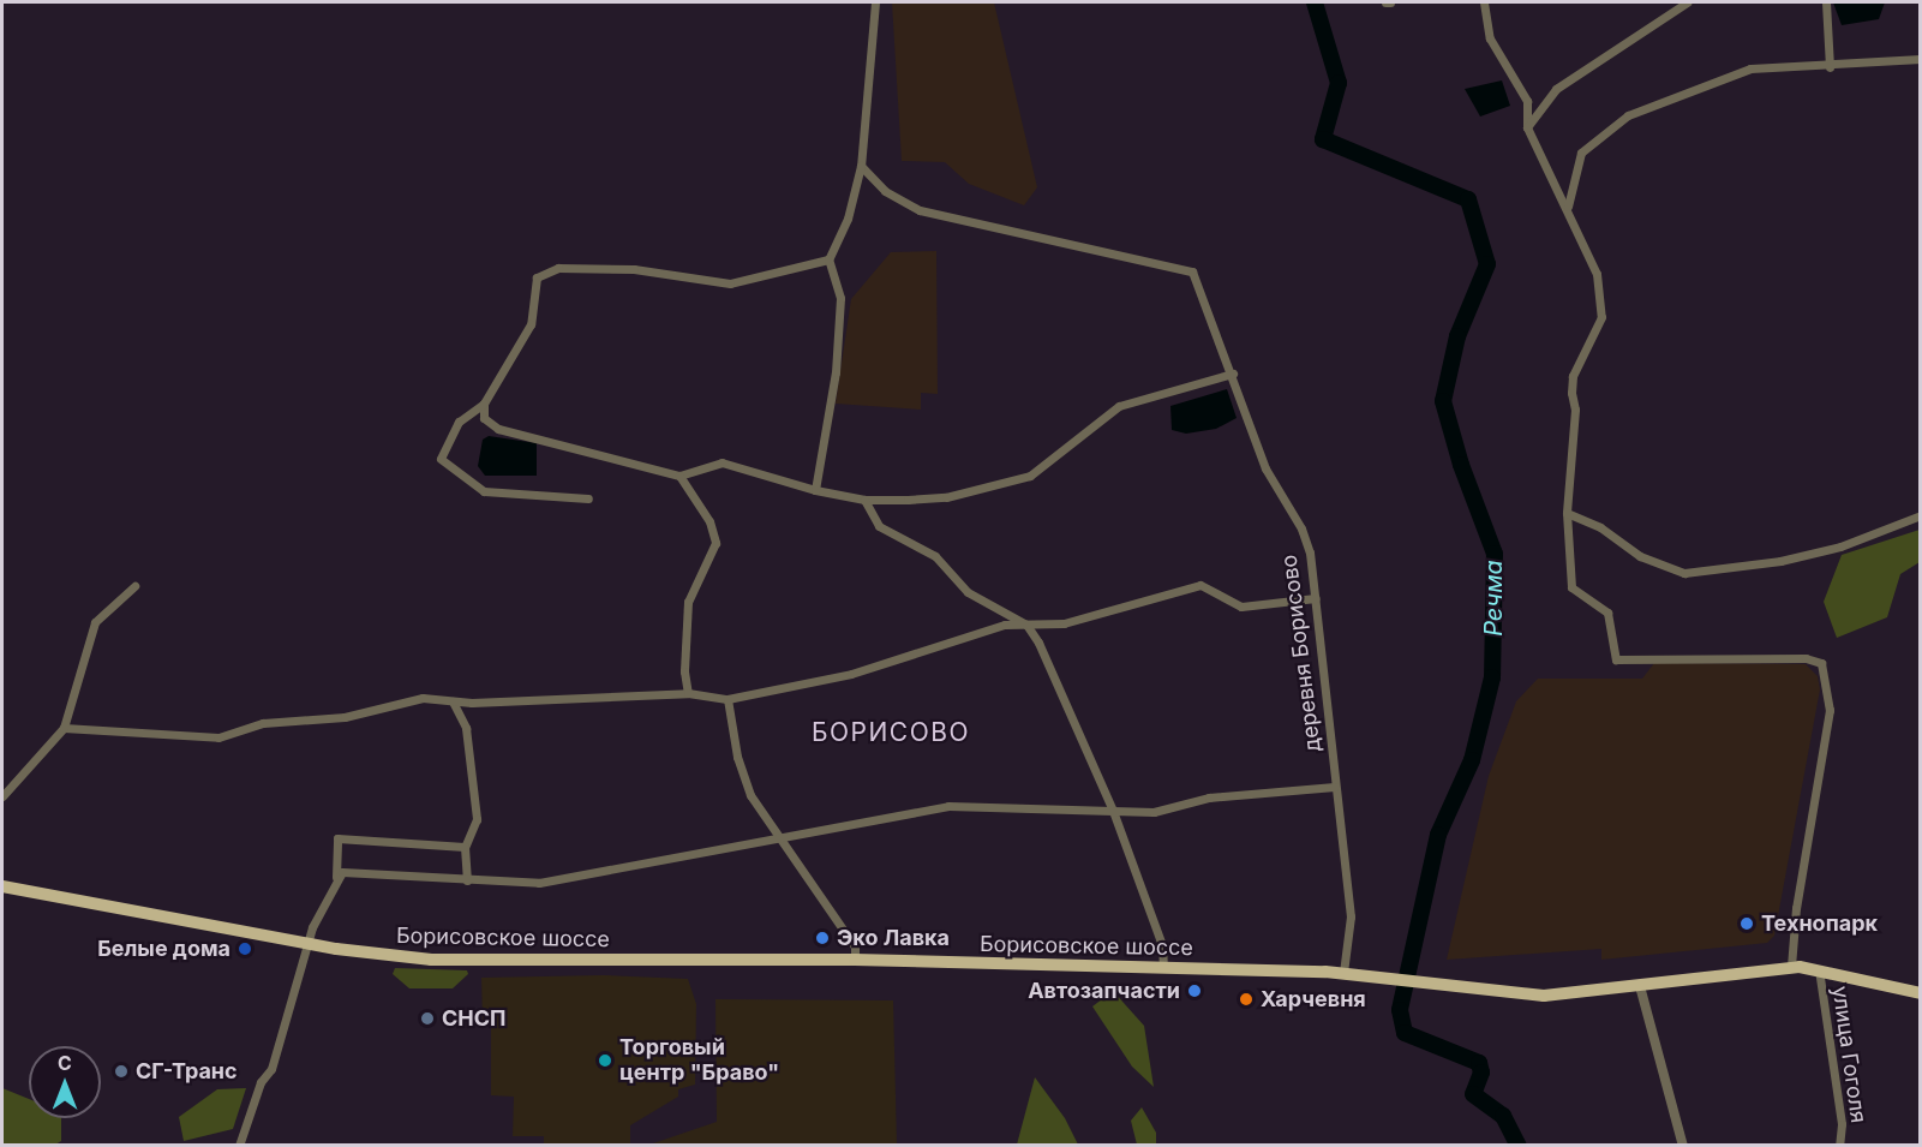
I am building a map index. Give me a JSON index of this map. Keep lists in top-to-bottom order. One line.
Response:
{"streets":{"main road":["Борисовское шоссе"],"street":["деревня Борисово","улица Гоголя"]},"crossings":[["деревня Борисово","Борисовское шоссе"],["Борисовское шоссе","улица Гоголя"]],"districts":["БОРИСОВО"],"water":["Речма"],"places":["Технопарк","Эко Лавка","Белые дома","Автозапчасти","Харчевня","СНСП","Торговый центр \"Браво\"","СГ-Транс"],"north":"top"}
